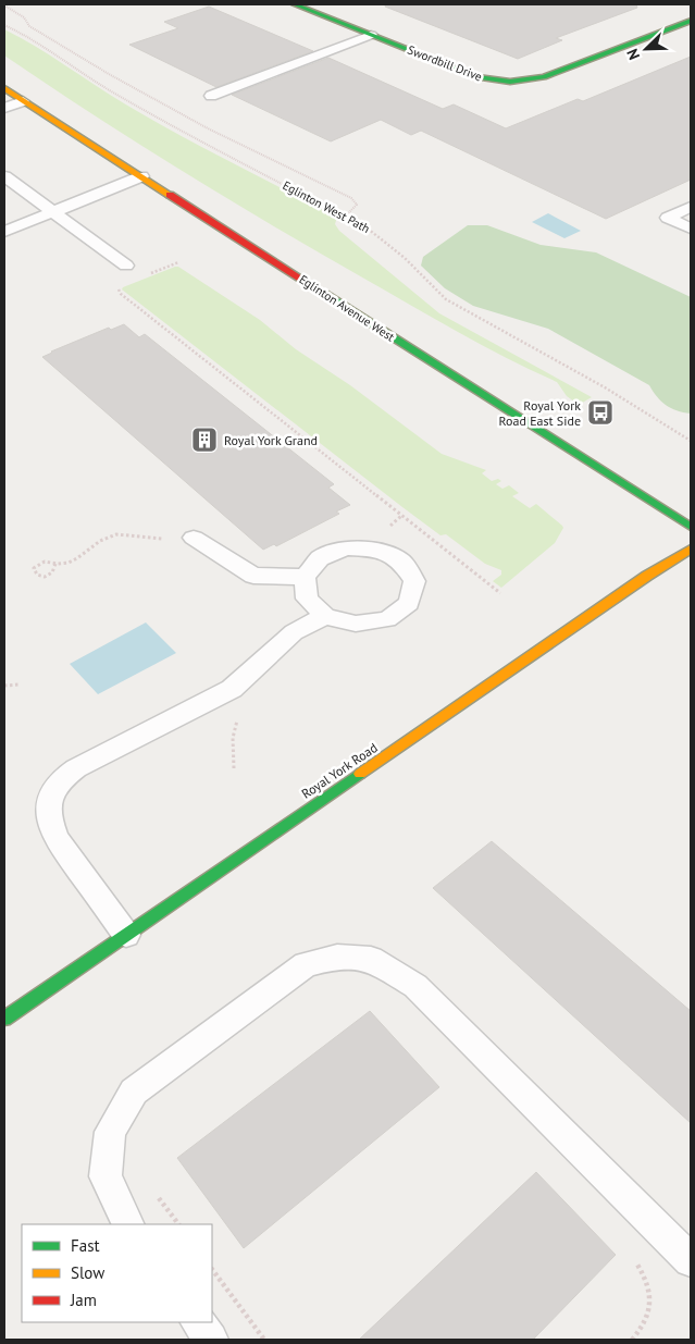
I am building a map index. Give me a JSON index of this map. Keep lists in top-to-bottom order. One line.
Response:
{"streets":{"main road":["Swordbill Drive","Eglinton Avenue West","Royal York Road"],"path":["Eglinton West Path"]},"places":{"bus stop":["Royal York Road East Side"],"building":["Royal York Grand"]},"legend":["Fast","Slow","Jam"],"north":"bottom left"}
